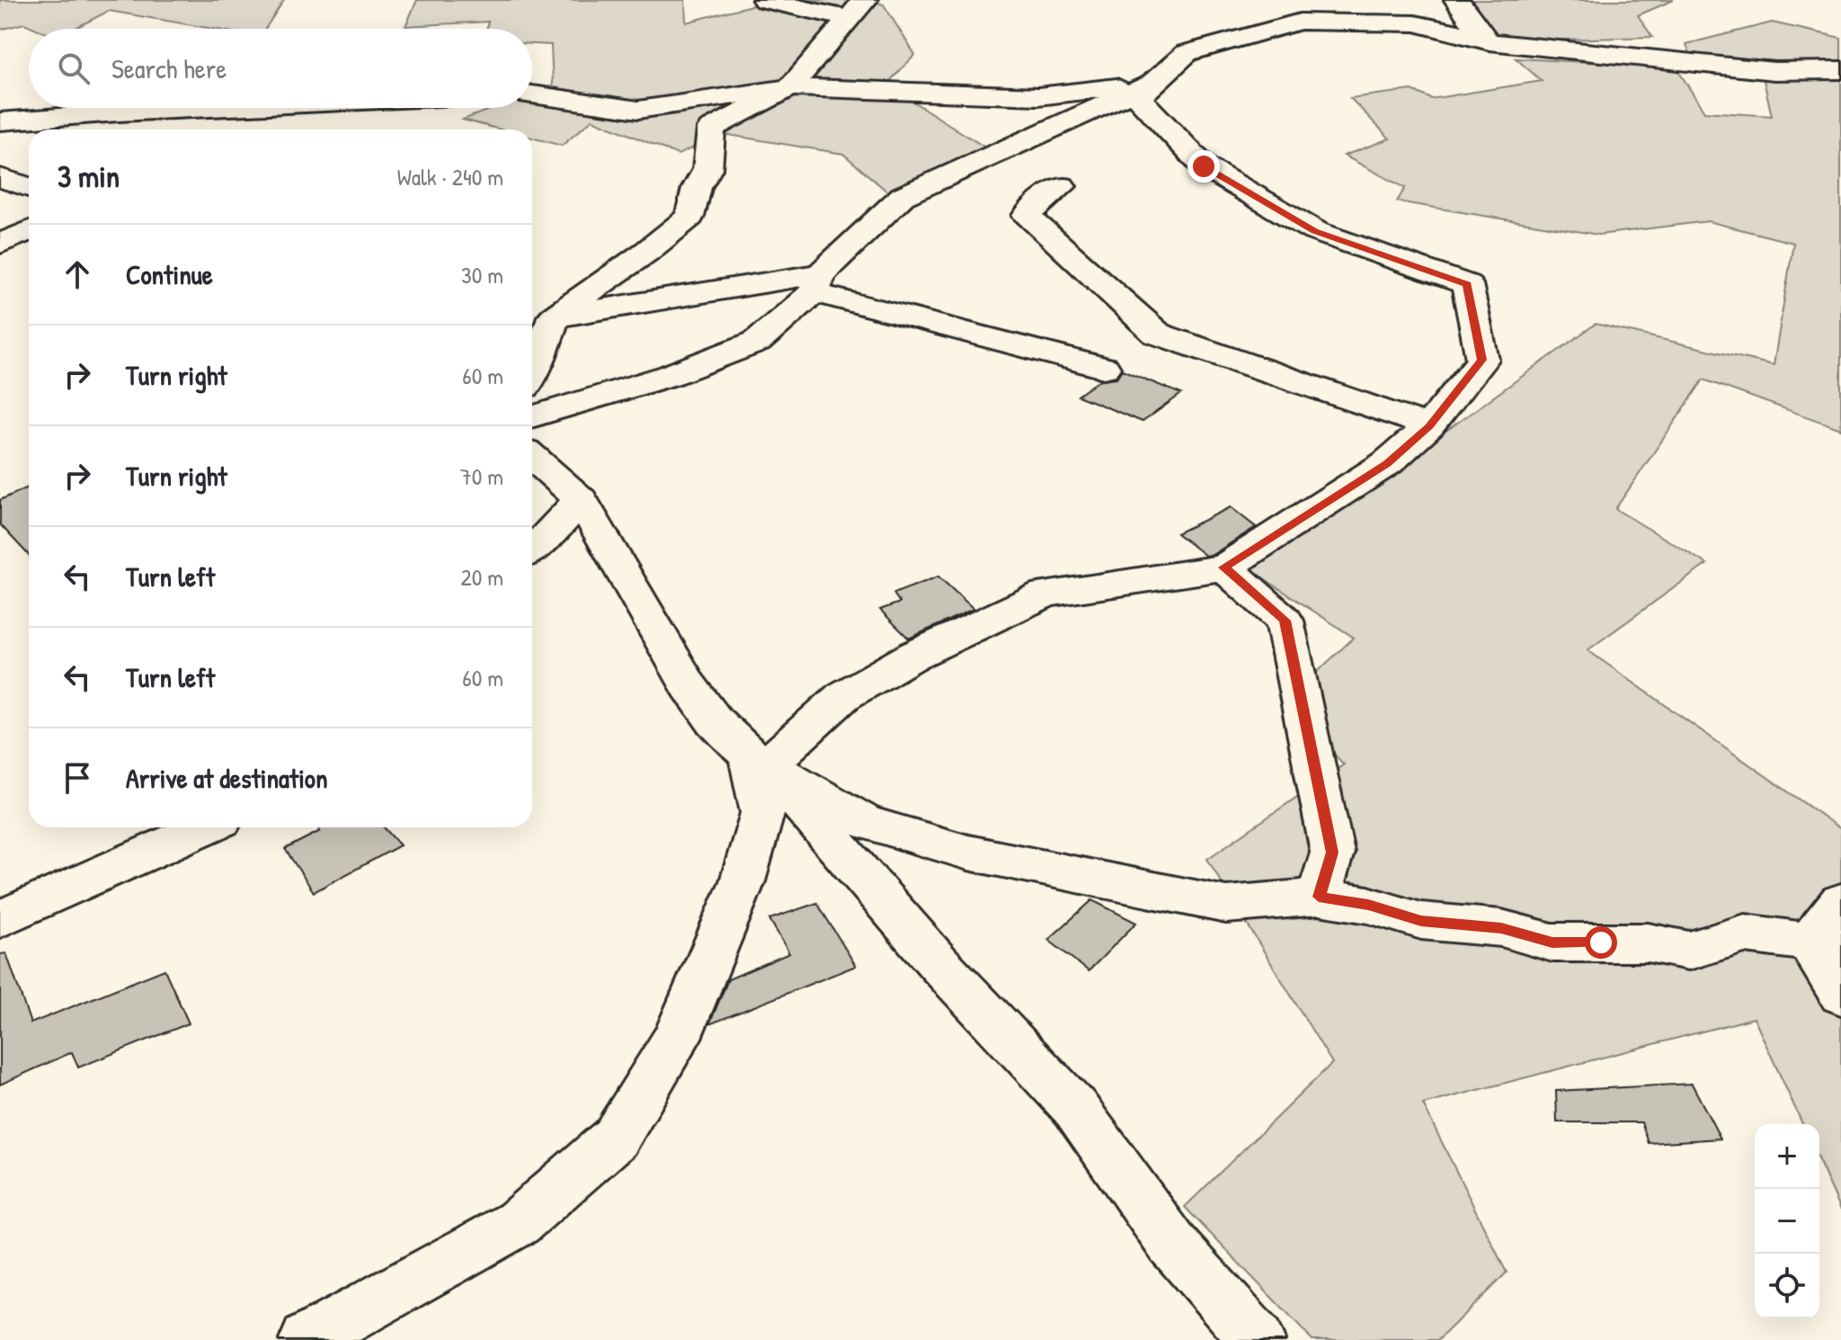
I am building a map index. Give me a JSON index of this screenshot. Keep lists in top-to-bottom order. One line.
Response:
{"page":{"search":"Search here","heading":["3 min","Walk · 240 m"],"list":[["Continue","30 m"],["Turn right","60 m"],["Turn right","70 m"],["Turn left","20 m"],["Turn left","60 m"],"Arrive at destination"],"map_buttons":["+","−"]}}
